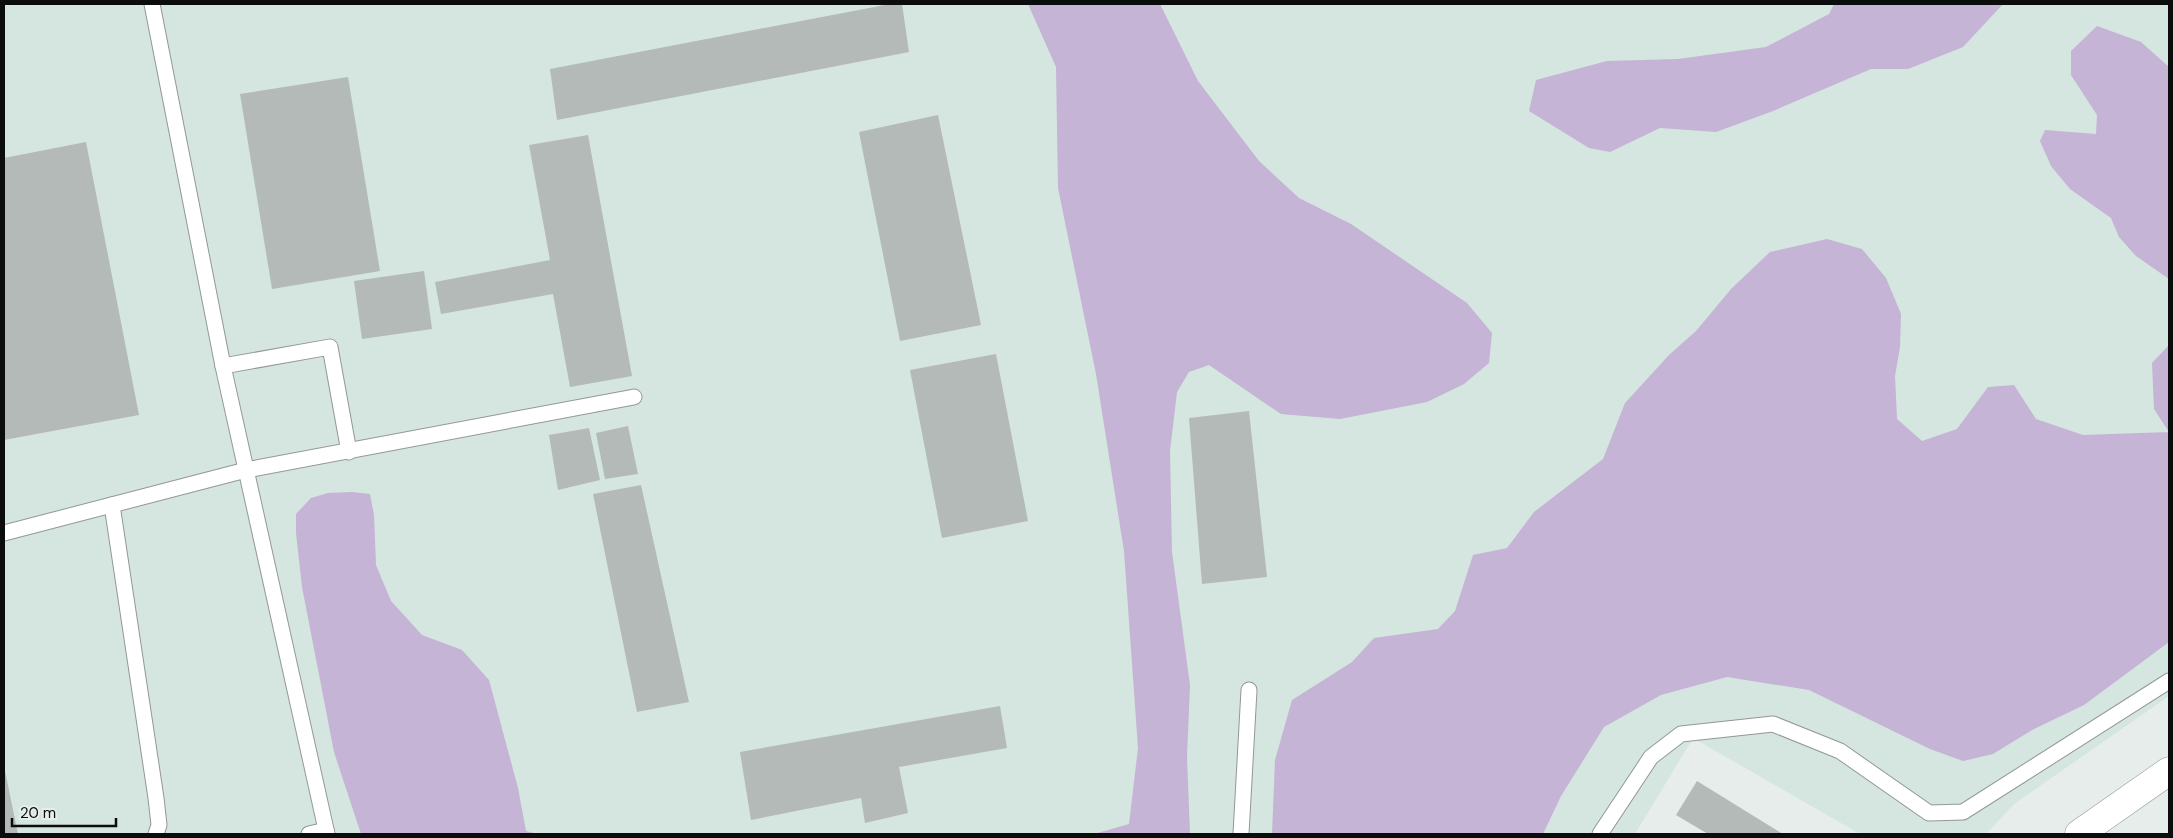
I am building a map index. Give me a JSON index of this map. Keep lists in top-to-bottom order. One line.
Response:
{"scale_bar":"20 m"}
